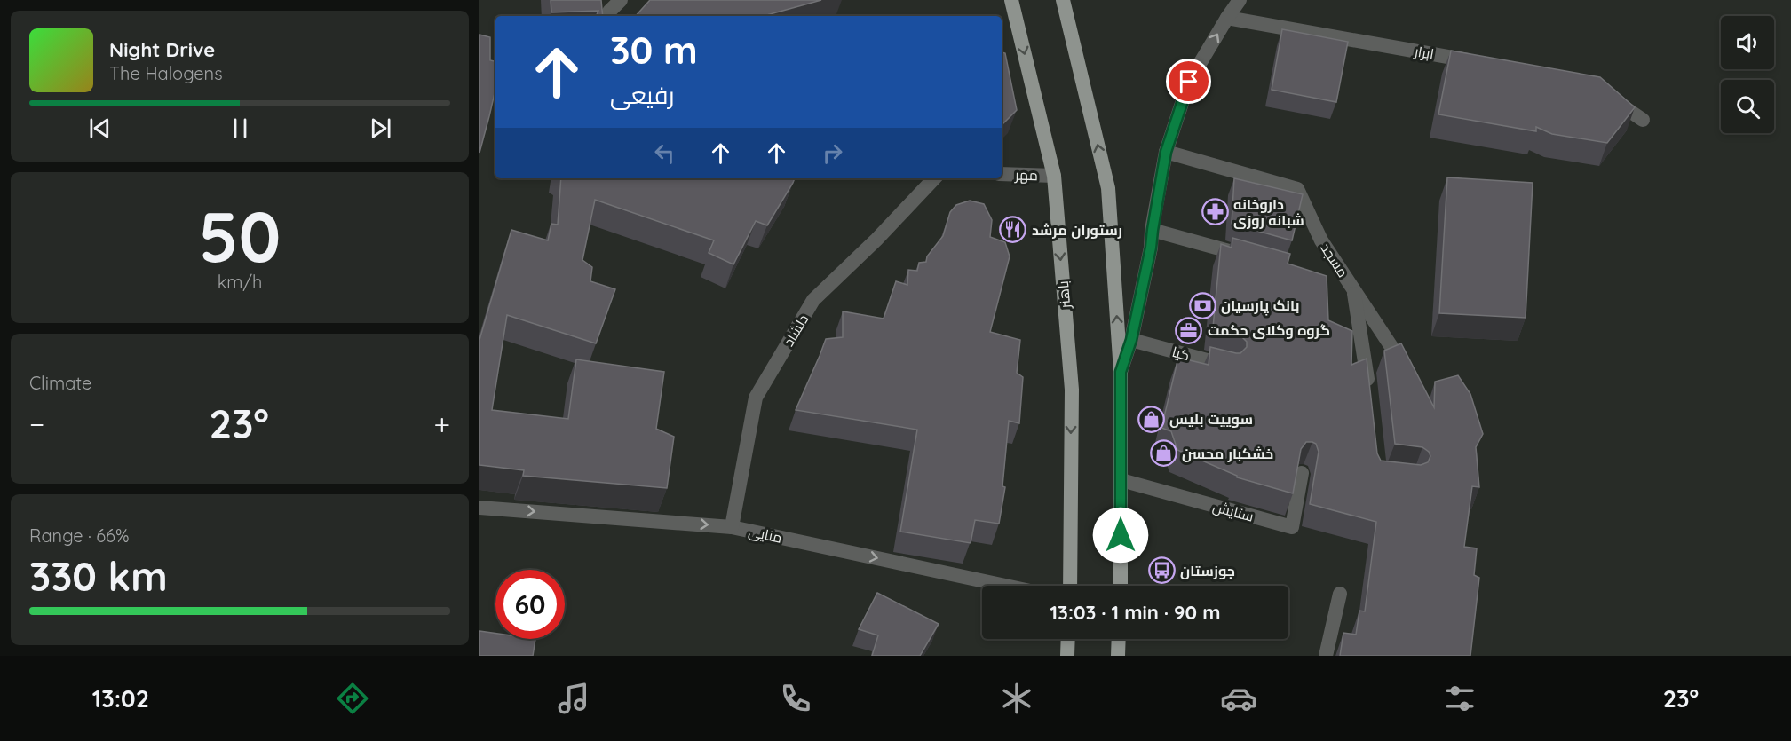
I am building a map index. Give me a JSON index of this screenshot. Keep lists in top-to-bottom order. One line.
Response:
{"streets":{"main road":["باهنر"],"street":["ابرار","مهر","مسجد","دلشاد","کیا","ستایش","منایی"]},"crossings":[["مهر","باهنر"],["دلشاد","منایی"]],"one_way":["منایی"],"places":{"pharmacy":["داروخانه شبانه روزی"],"restaurant":["رستوران مرشد"],"bank":["بانک پارسیان"],"office":["گروه وکلای حکمت"],"shop":["سوییت بلیس","خشکبار محسن"],"bus stop":["جوزستان"]},"page":{"turn":["30 m","رفیعی"],"song":["Night Drive","The Halogens"],"tile":[["50","km/h"],"Climate",["Range · 66%","330 km"]],"heat":["−","23°","+"],"limit":"60","trip":"13:03 · 1 min · 90 m","tabs":["13:02","23°"]}}
